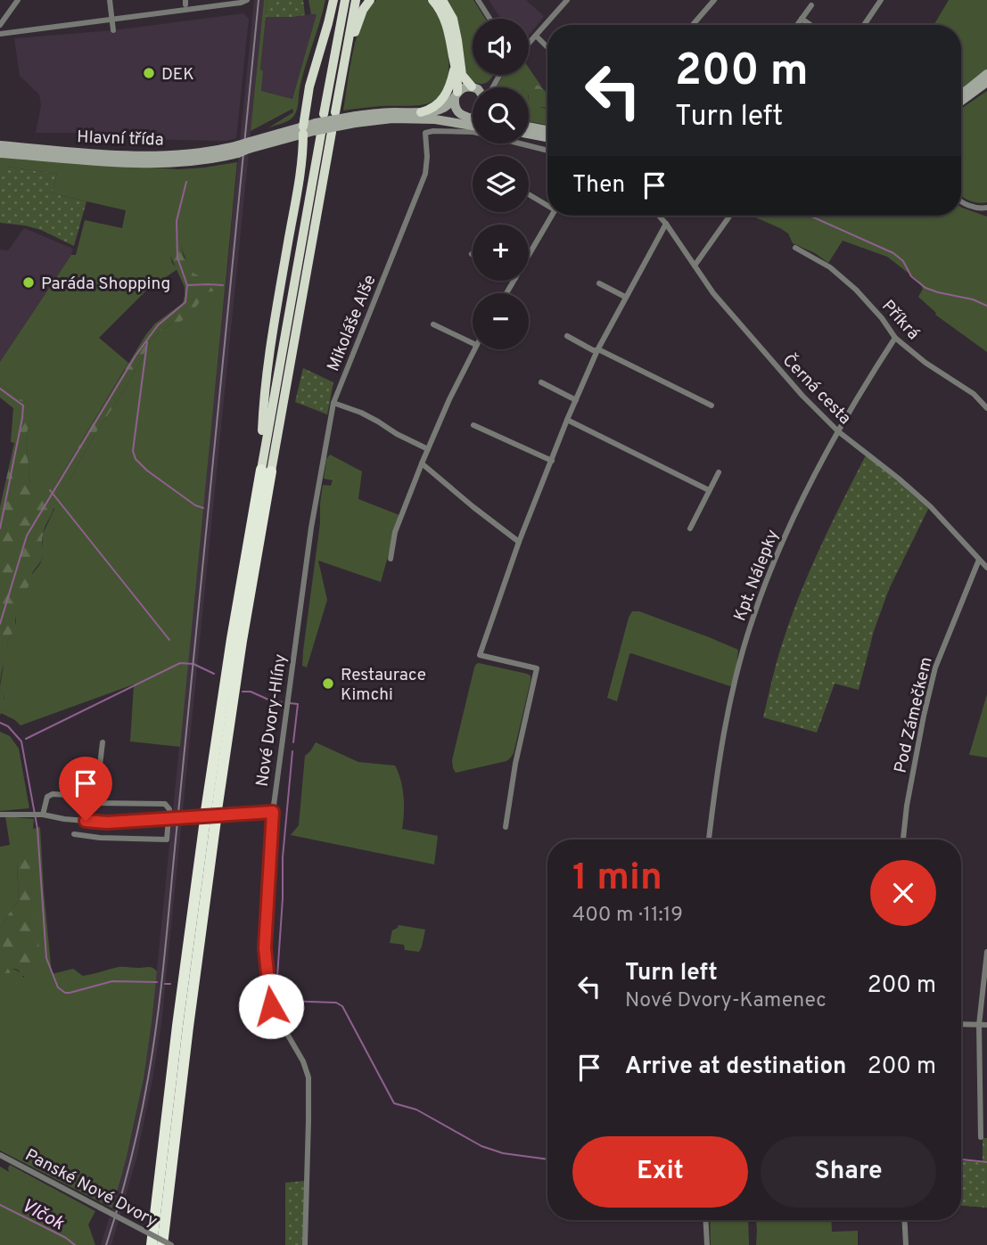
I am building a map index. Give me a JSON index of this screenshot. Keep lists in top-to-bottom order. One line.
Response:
{"streets":{"main road":["Hlavní třída"],"street":["Příkrá","Mikoláše Alše","Černá cesta","Kpt. Nálepky","Pod Zámečkem","Nové Dvory-Hlíny","Panské Nové Dvory"]},"crossings":[["Příkrá","Kpt. Nálepky"],["Mikoláše Alše","Nové Dvory-Hlíny"],["Černá cesta","Kpt. Nálepky"],["Černá cesta","Pod Zámečkem"]],"water":["Vlčok"],"places":["DEK","Paráda Shopping","Restaurace Kimchi"],"page":{"map_buttons":["+","−"],"turn":["200 m","Turn left"],"then":"Then","heading":["1 min","400 m · 11:19"],"list":[{"name":"Turn left","note":"Nové Dvory-Kamenec","value":"200 m"},{"name":"Arrive at destination","value":"200 m"}],"buttons":["Exit","Share"]}}
